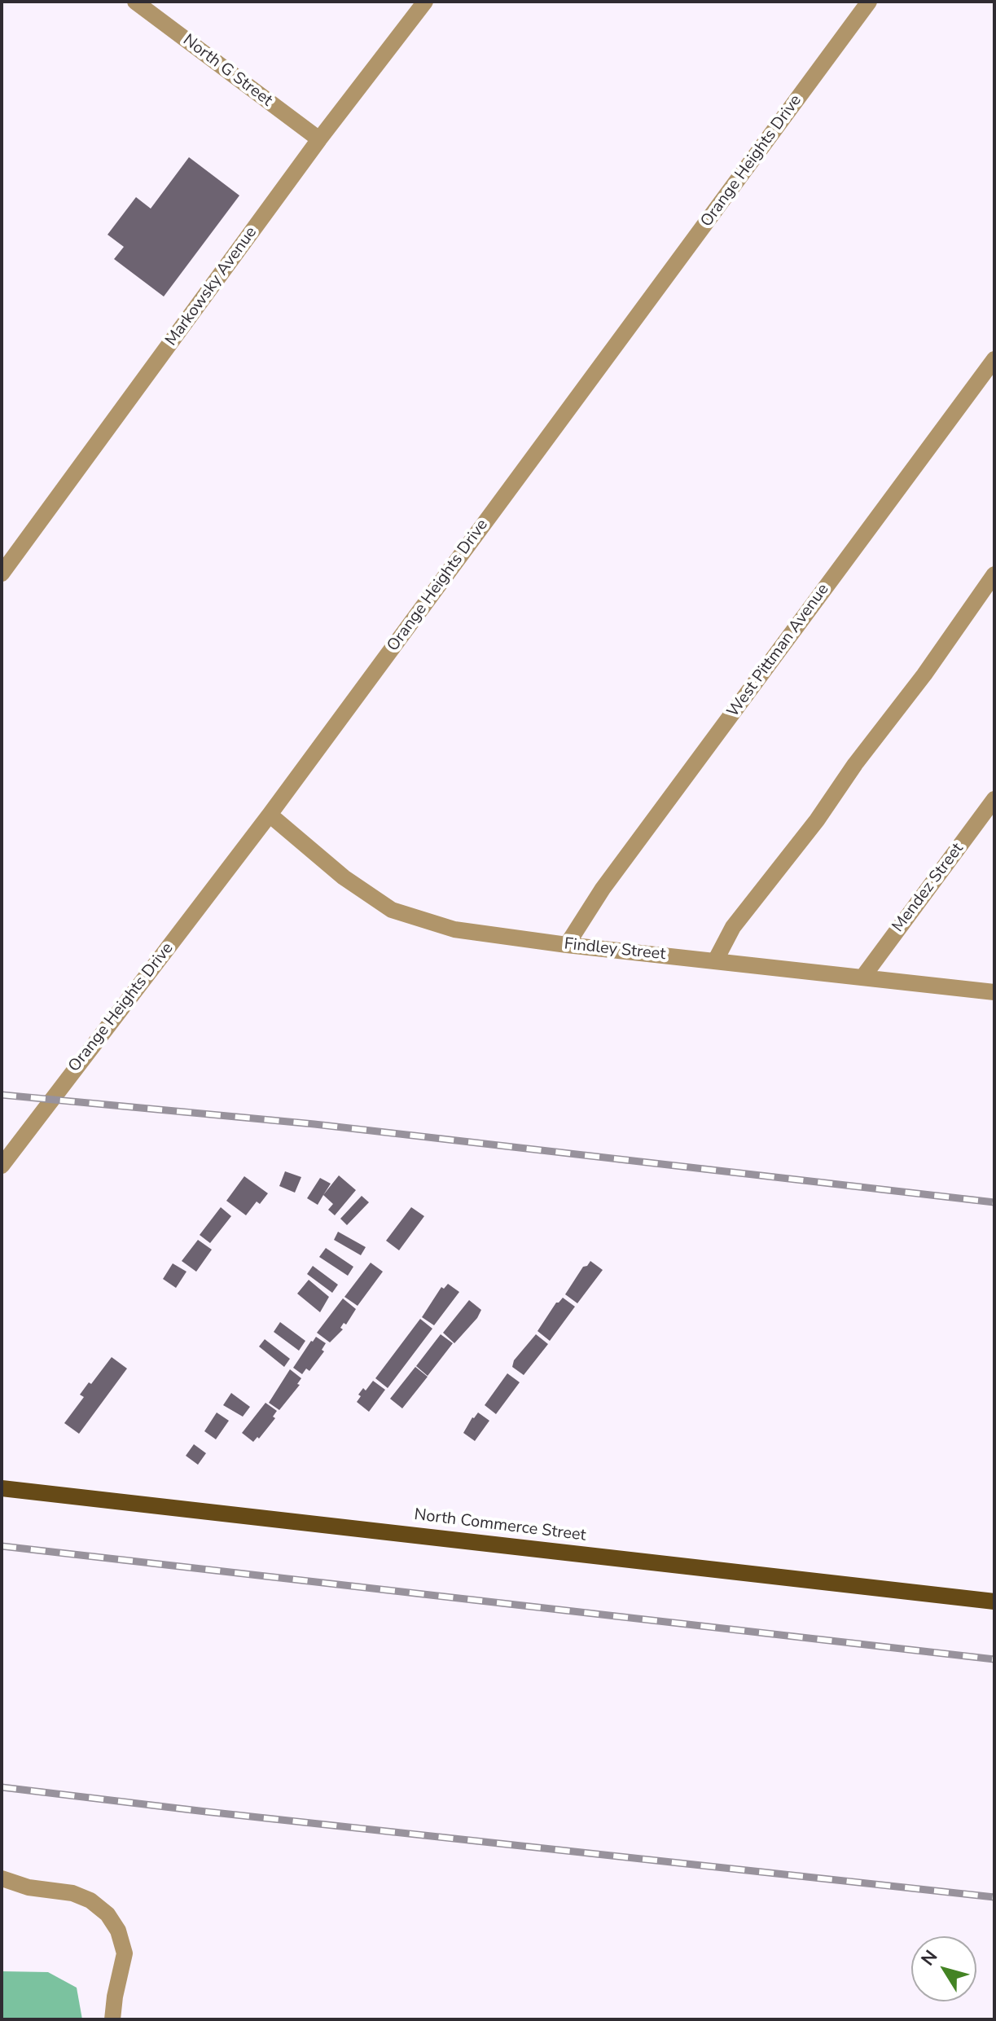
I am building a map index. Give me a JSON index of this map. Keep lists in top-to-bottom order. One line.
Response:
{"streets":{"main road":["North Commerce Street"],"street":["North G Street","Orange Heights Drive","Markowsky Avenue","West Pittman Avenue","Mendez Street","Findley Street"]},"crossings":[["North G Street","Markowsky Avenue"],["Orange Heights Drive","Findley Street"],["West Pittman Avenue","Findley Street"],["Mendez Street","Findley Street"]],"north":"top left"}
